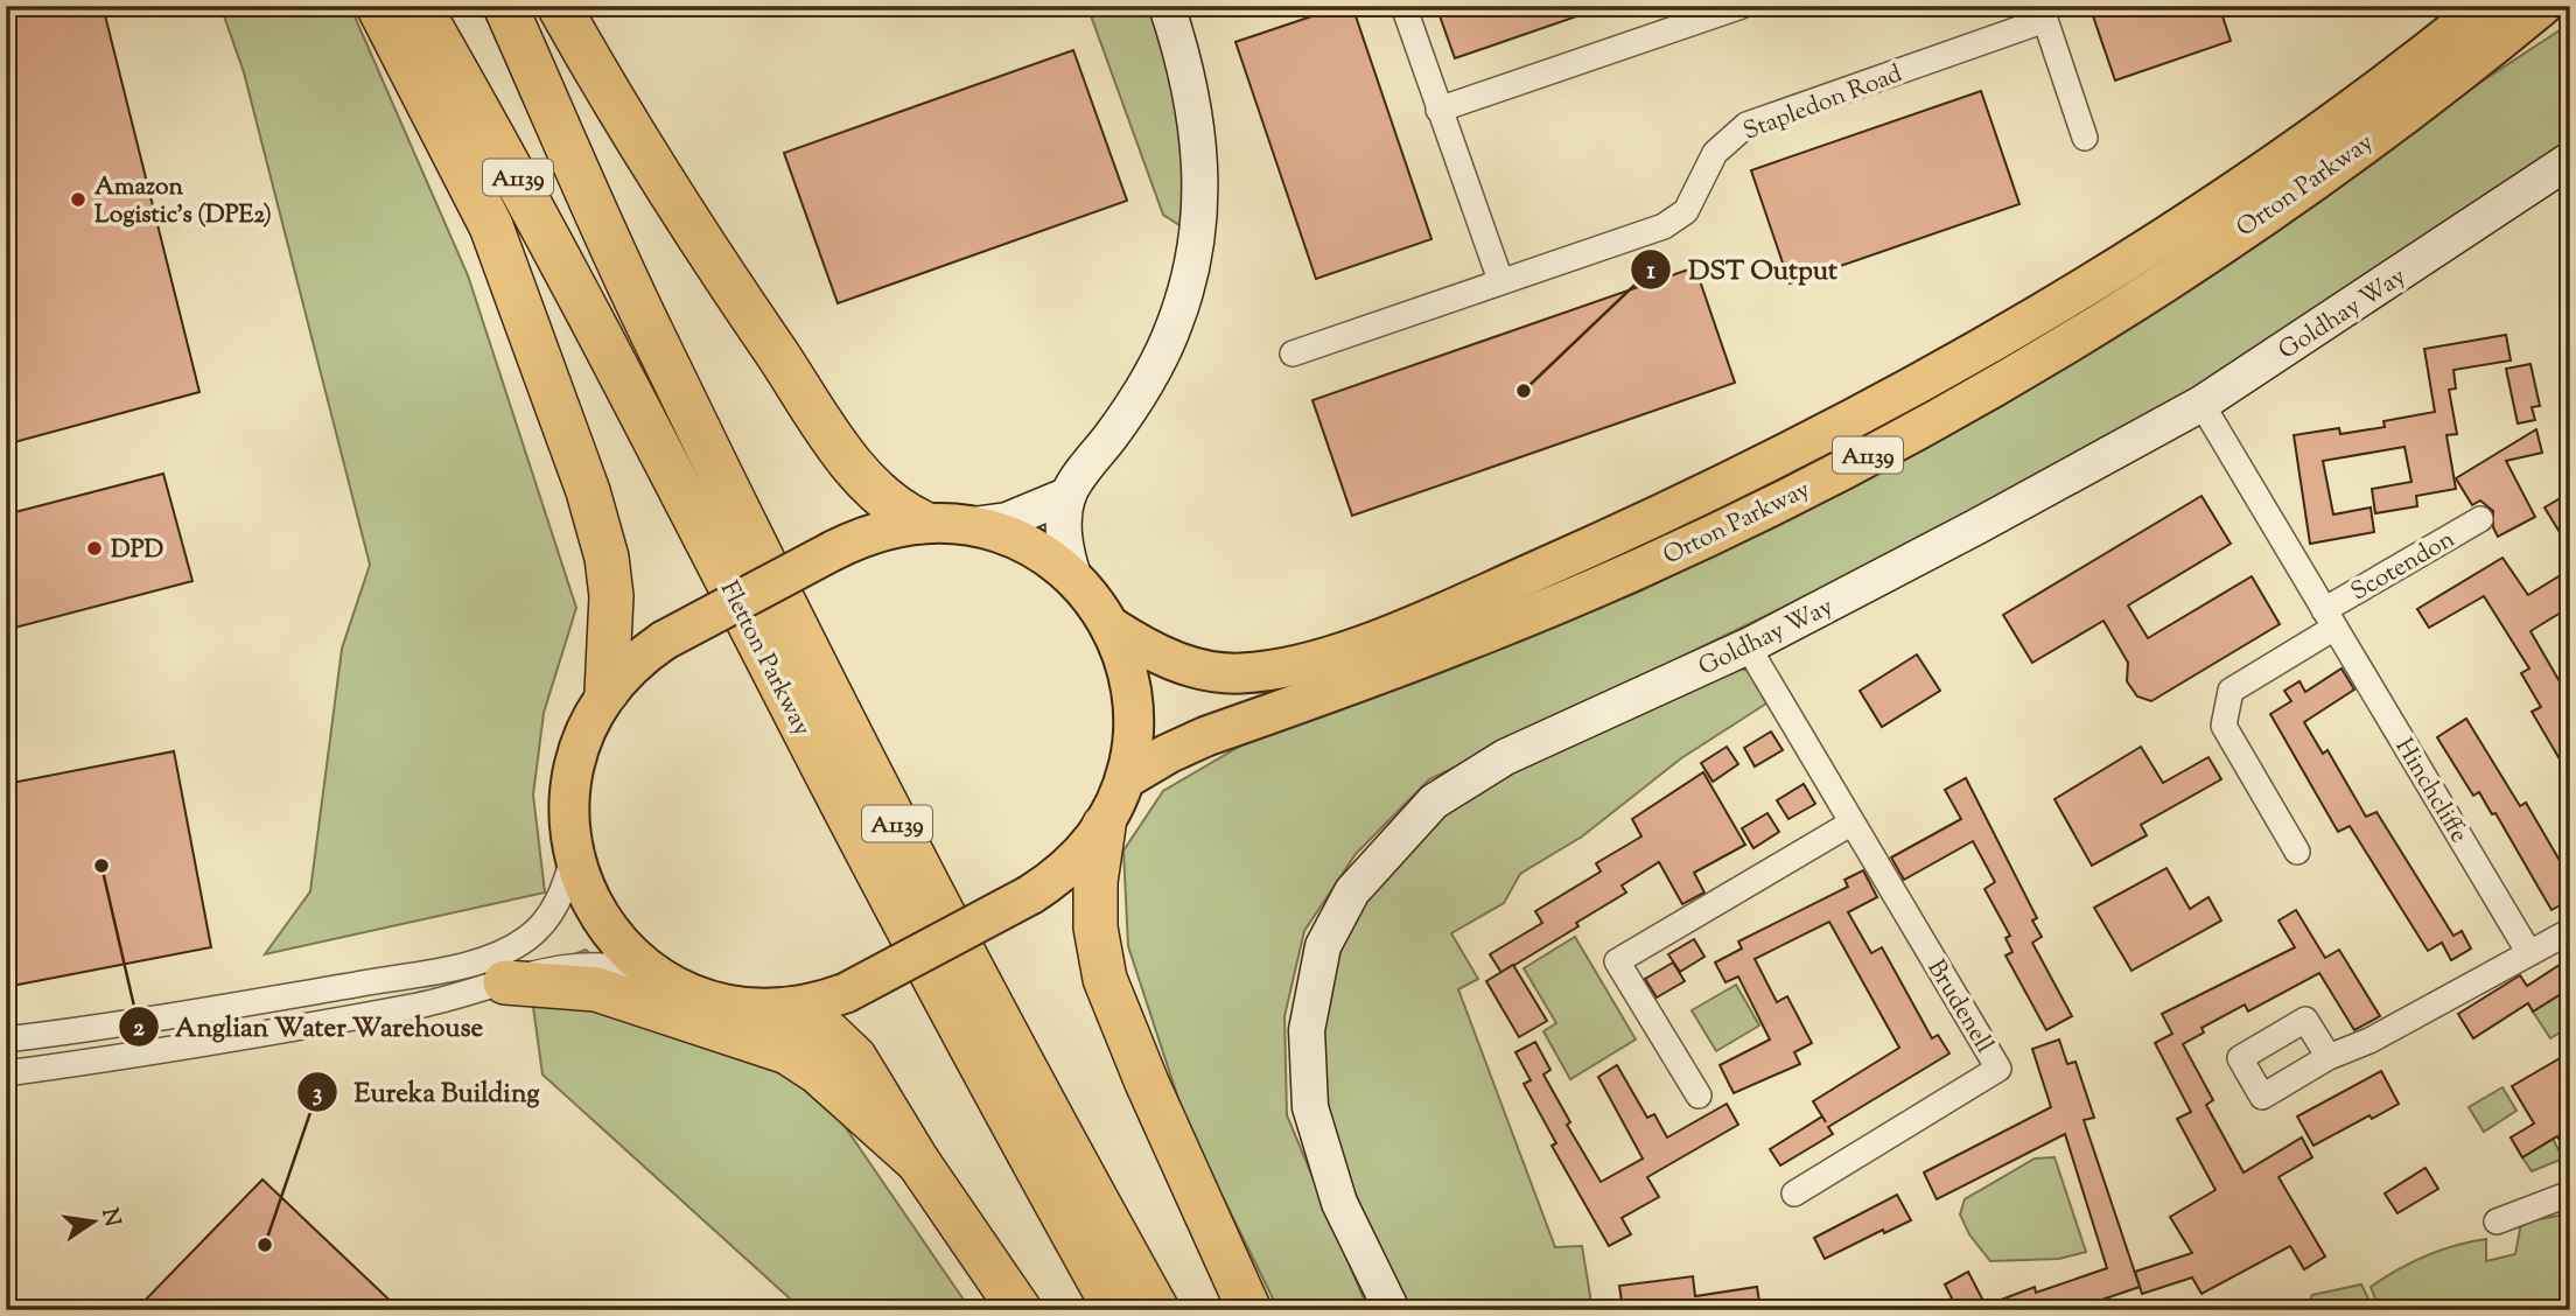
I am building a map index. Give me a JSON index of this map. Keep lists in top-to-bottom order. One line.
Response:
{"streets":{"highway":["A1139","Fletton Parkway"],"main road":["Orton Parkway"],"street":["Stapledon Road","Goldhay Way","Scotendon","Hinchcliffe","Brudenell"]},"crossings":[["Goldhay Way","Hinchcliffe"],["Goldhay Way","Brudenell"],["Scotendon","Hinchcliffe"]],"places":["Amazon Logistic's (DPE2)","DST Output","DPD","Anglian Water Warehouse","Eureka Building"],"north":"right"}
